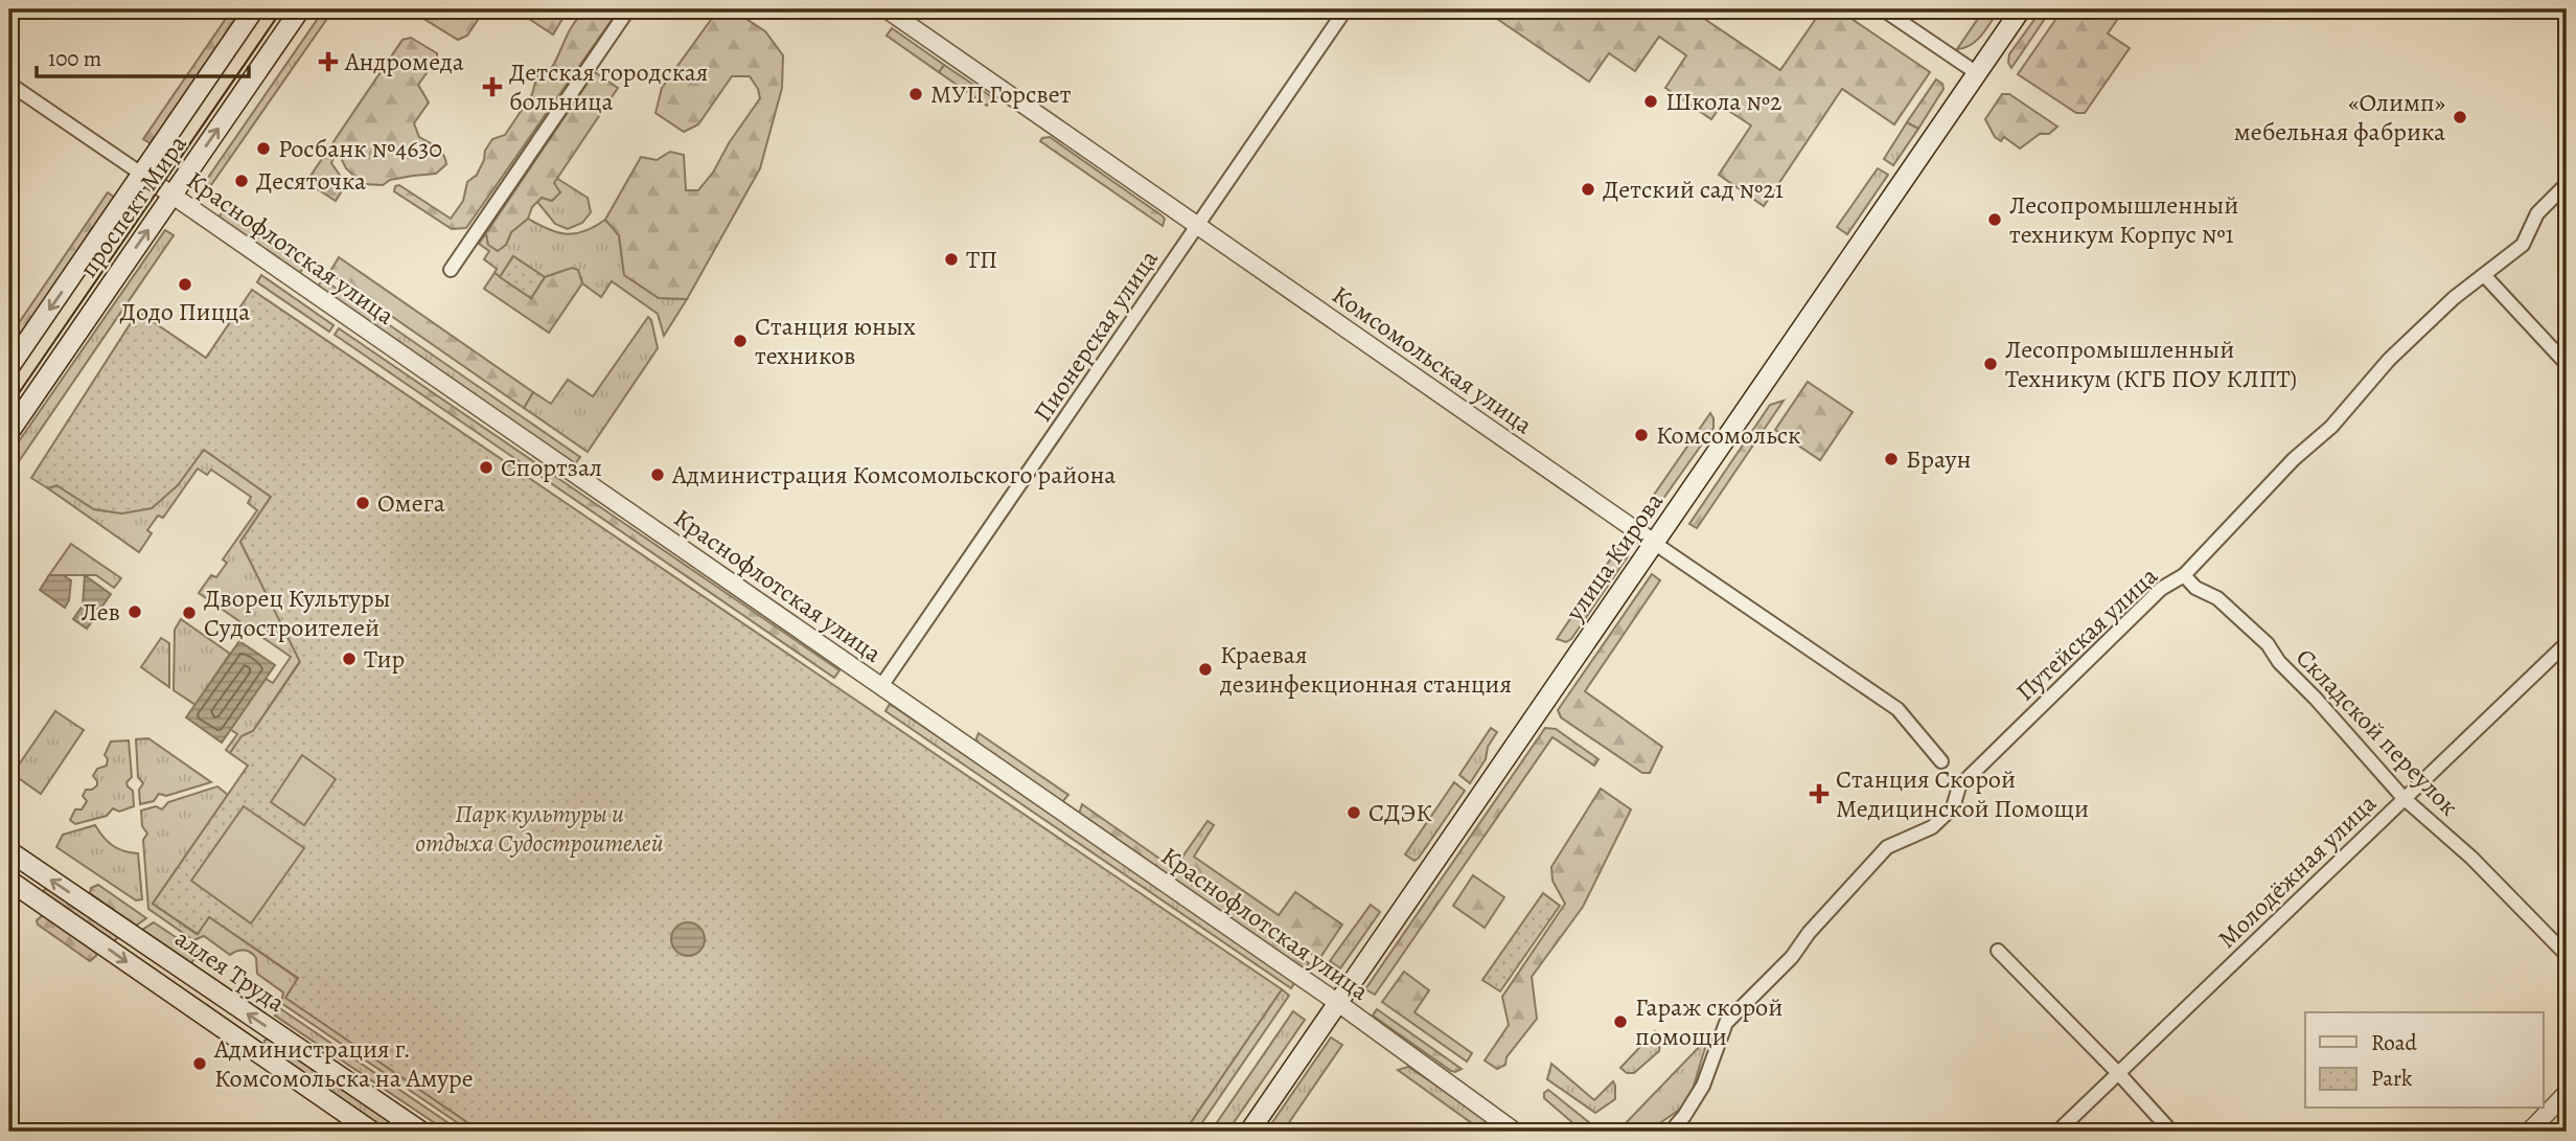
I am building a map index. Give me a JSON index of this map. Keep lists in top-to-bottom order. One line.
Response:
{"streets":{"main road":["проспект Мира","улица Кирова","аллея Труда"],"street":["Краснофлотская улица","Пионерская улица","Комсомольская улица","Путейская улица","Складской переулок","Молодёжная улица"]},"crossings":[["проспект Мира","Краснофлотская улица"],["Краснофлотская улица","Пионерская улица"],["Краснофлотская улица","улица Кирова"],["Пионерская улица","Комсомольская улица"],["Комсомольская улица","улица Кирова"],["Путейская улица","Складской переулок"],["Складской переулок","Молодёжная улица"]],"parks":["Парк культуры и отдыха Судостроителей"],"places":{"health":["Андромеда","Детская городская больница","Станция Скорой Медицинской Помощи"],"other":["МУП Горсвет","Школа №2","«Олимп» мебельная фабрика","Росбанк №4630","Десяточка","Детский сад №21","Лесопромышленный техникум Корпус №1","ТП","Додо Пицца","Станция юных техников","Лесопромышленный Техникум (КГБ ПОУ КЛПТ)","Комсомольск","Браун","Спортзал","Администрация Комсомольского района","Омега","Лев","Дворец Культуры Судостроителей","Тир","Краевая дезинфекционная станция","СДЭК","Гараж скорой помощи","Администрация г. Комсомольска на Амуре"]},"legend":["Road","Park"],"scale_bar":"100 m"}
